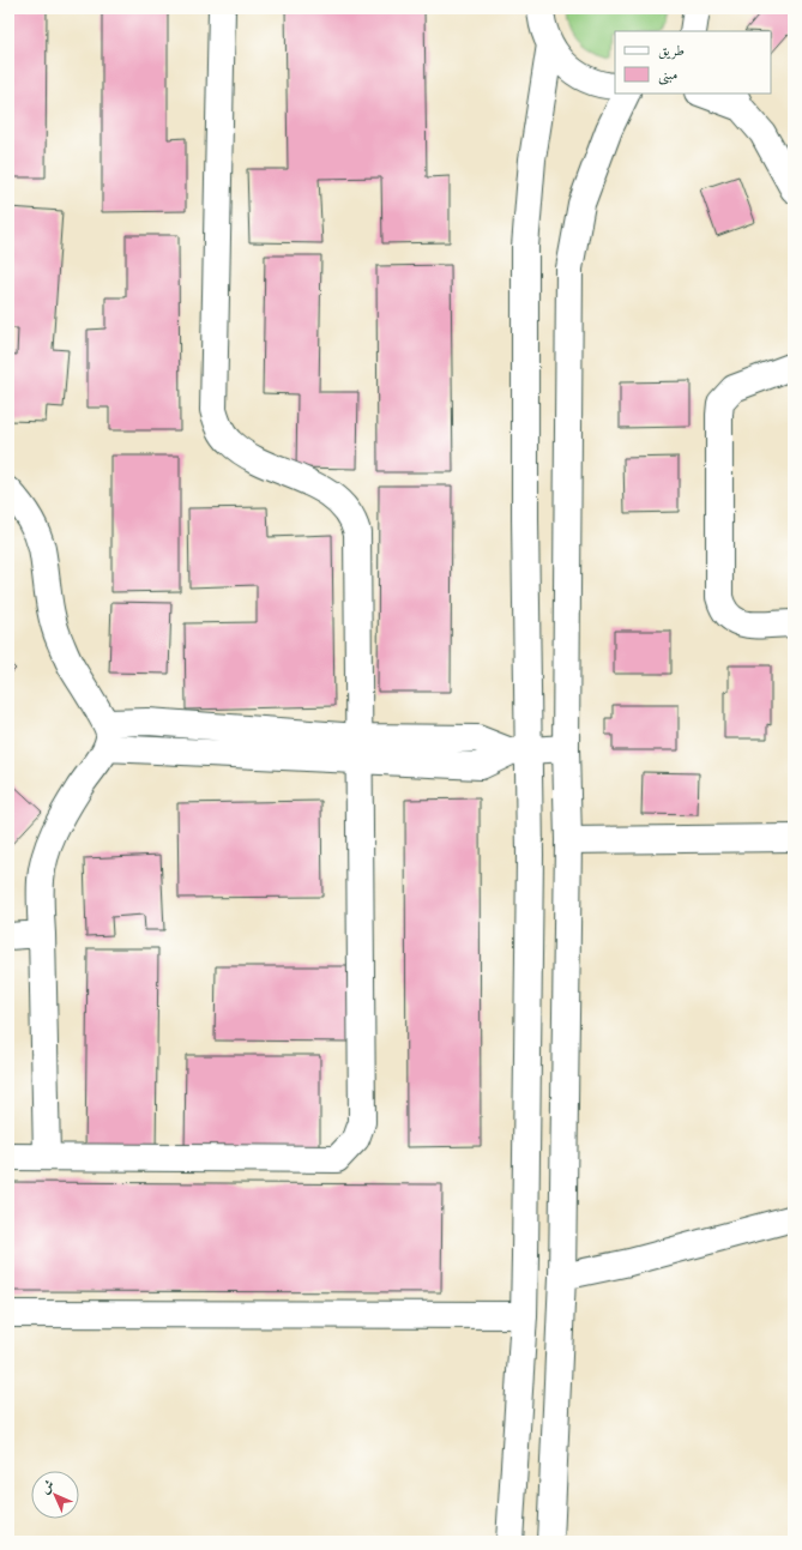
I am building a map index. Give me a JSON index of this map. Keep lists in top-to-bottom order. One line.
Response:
{"legend":["طريق","مبنى"],"north":"top left"}
